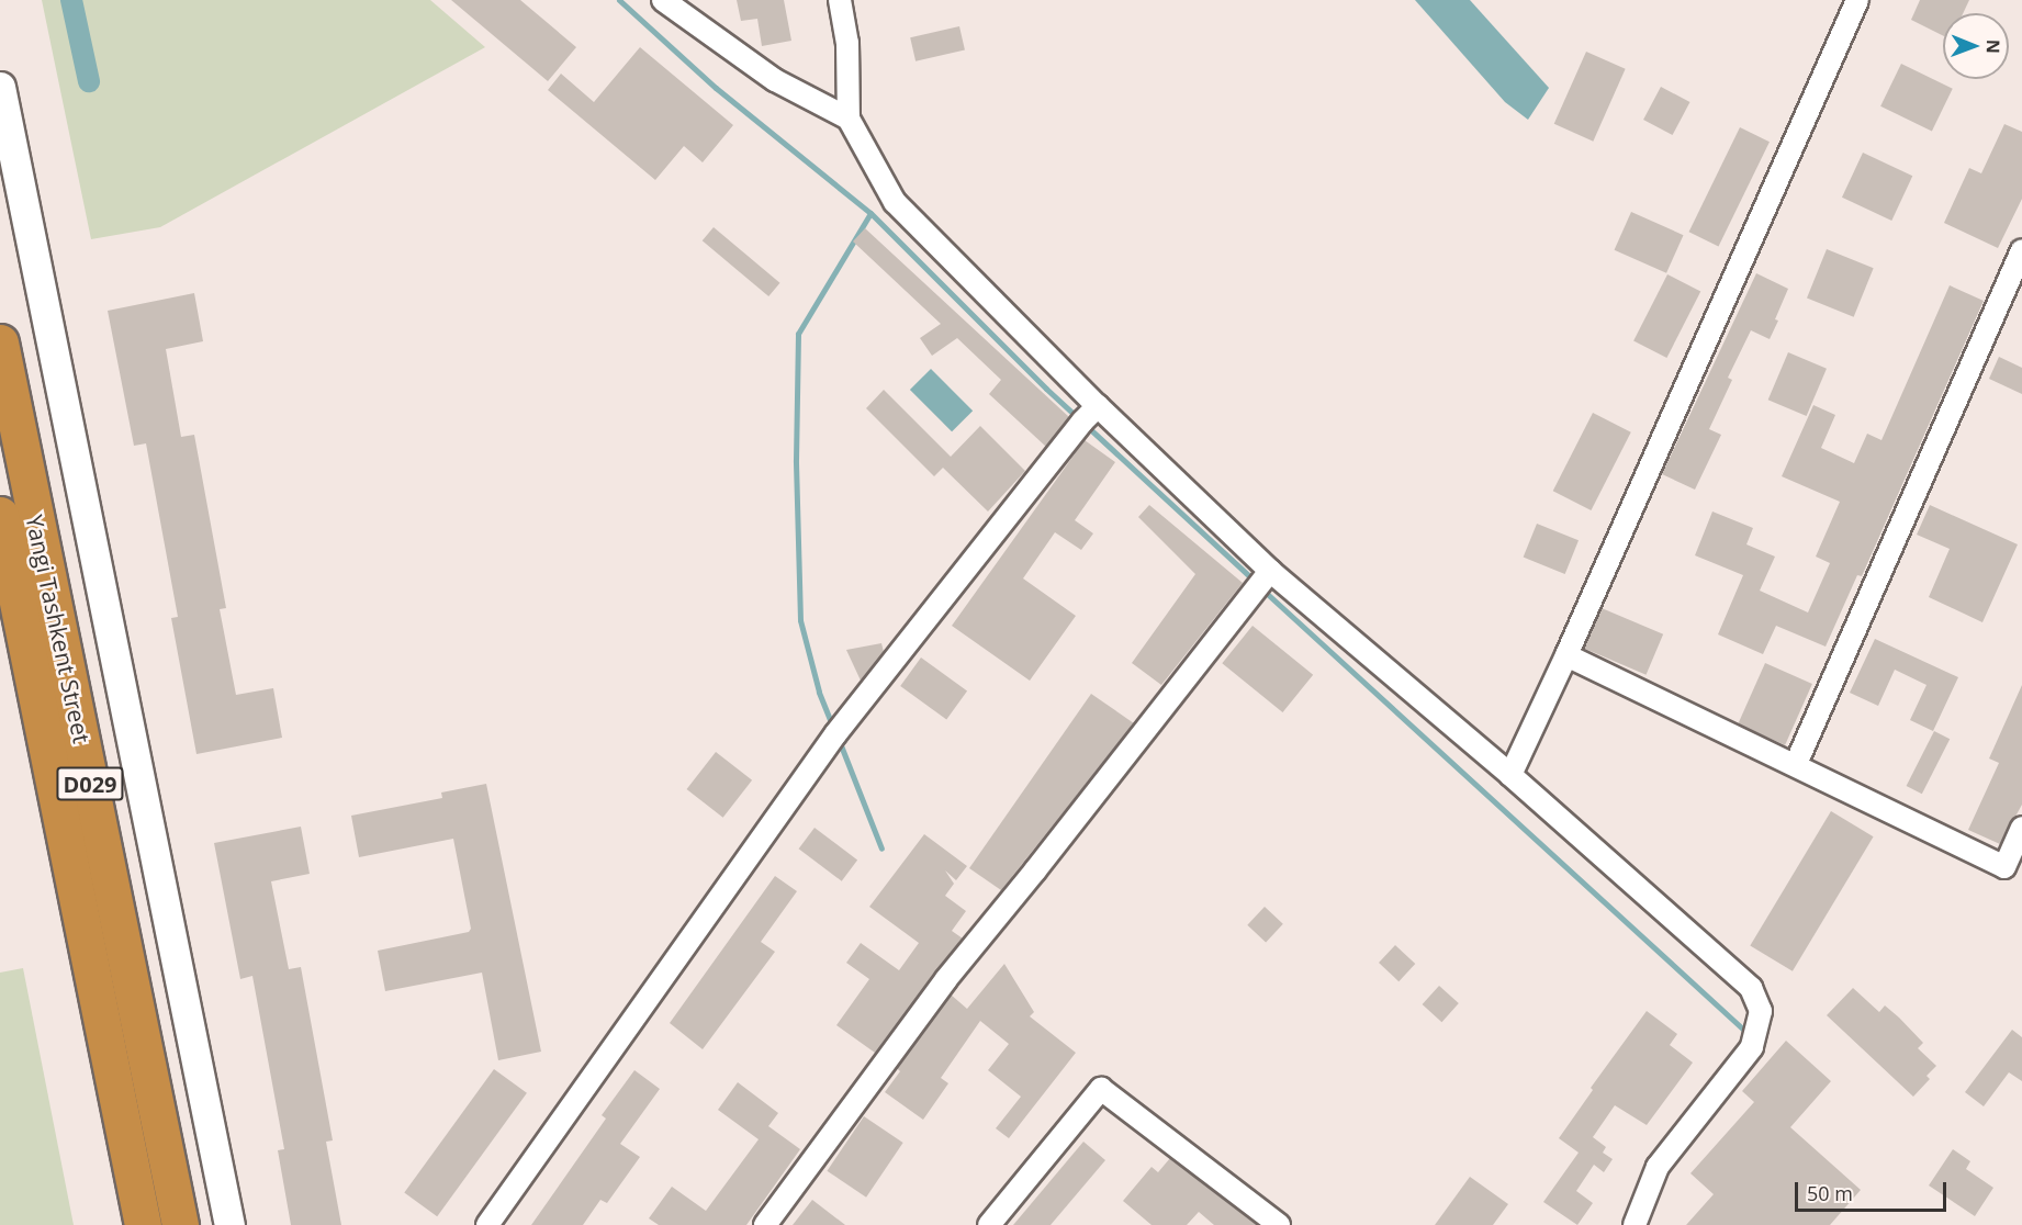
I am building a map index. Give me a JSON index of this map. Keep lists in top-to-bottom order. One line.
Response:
{"streets":{"highway":["Yangi Tashkent Street","D029"]},"scale_bar":"50 m","north":"right"}
